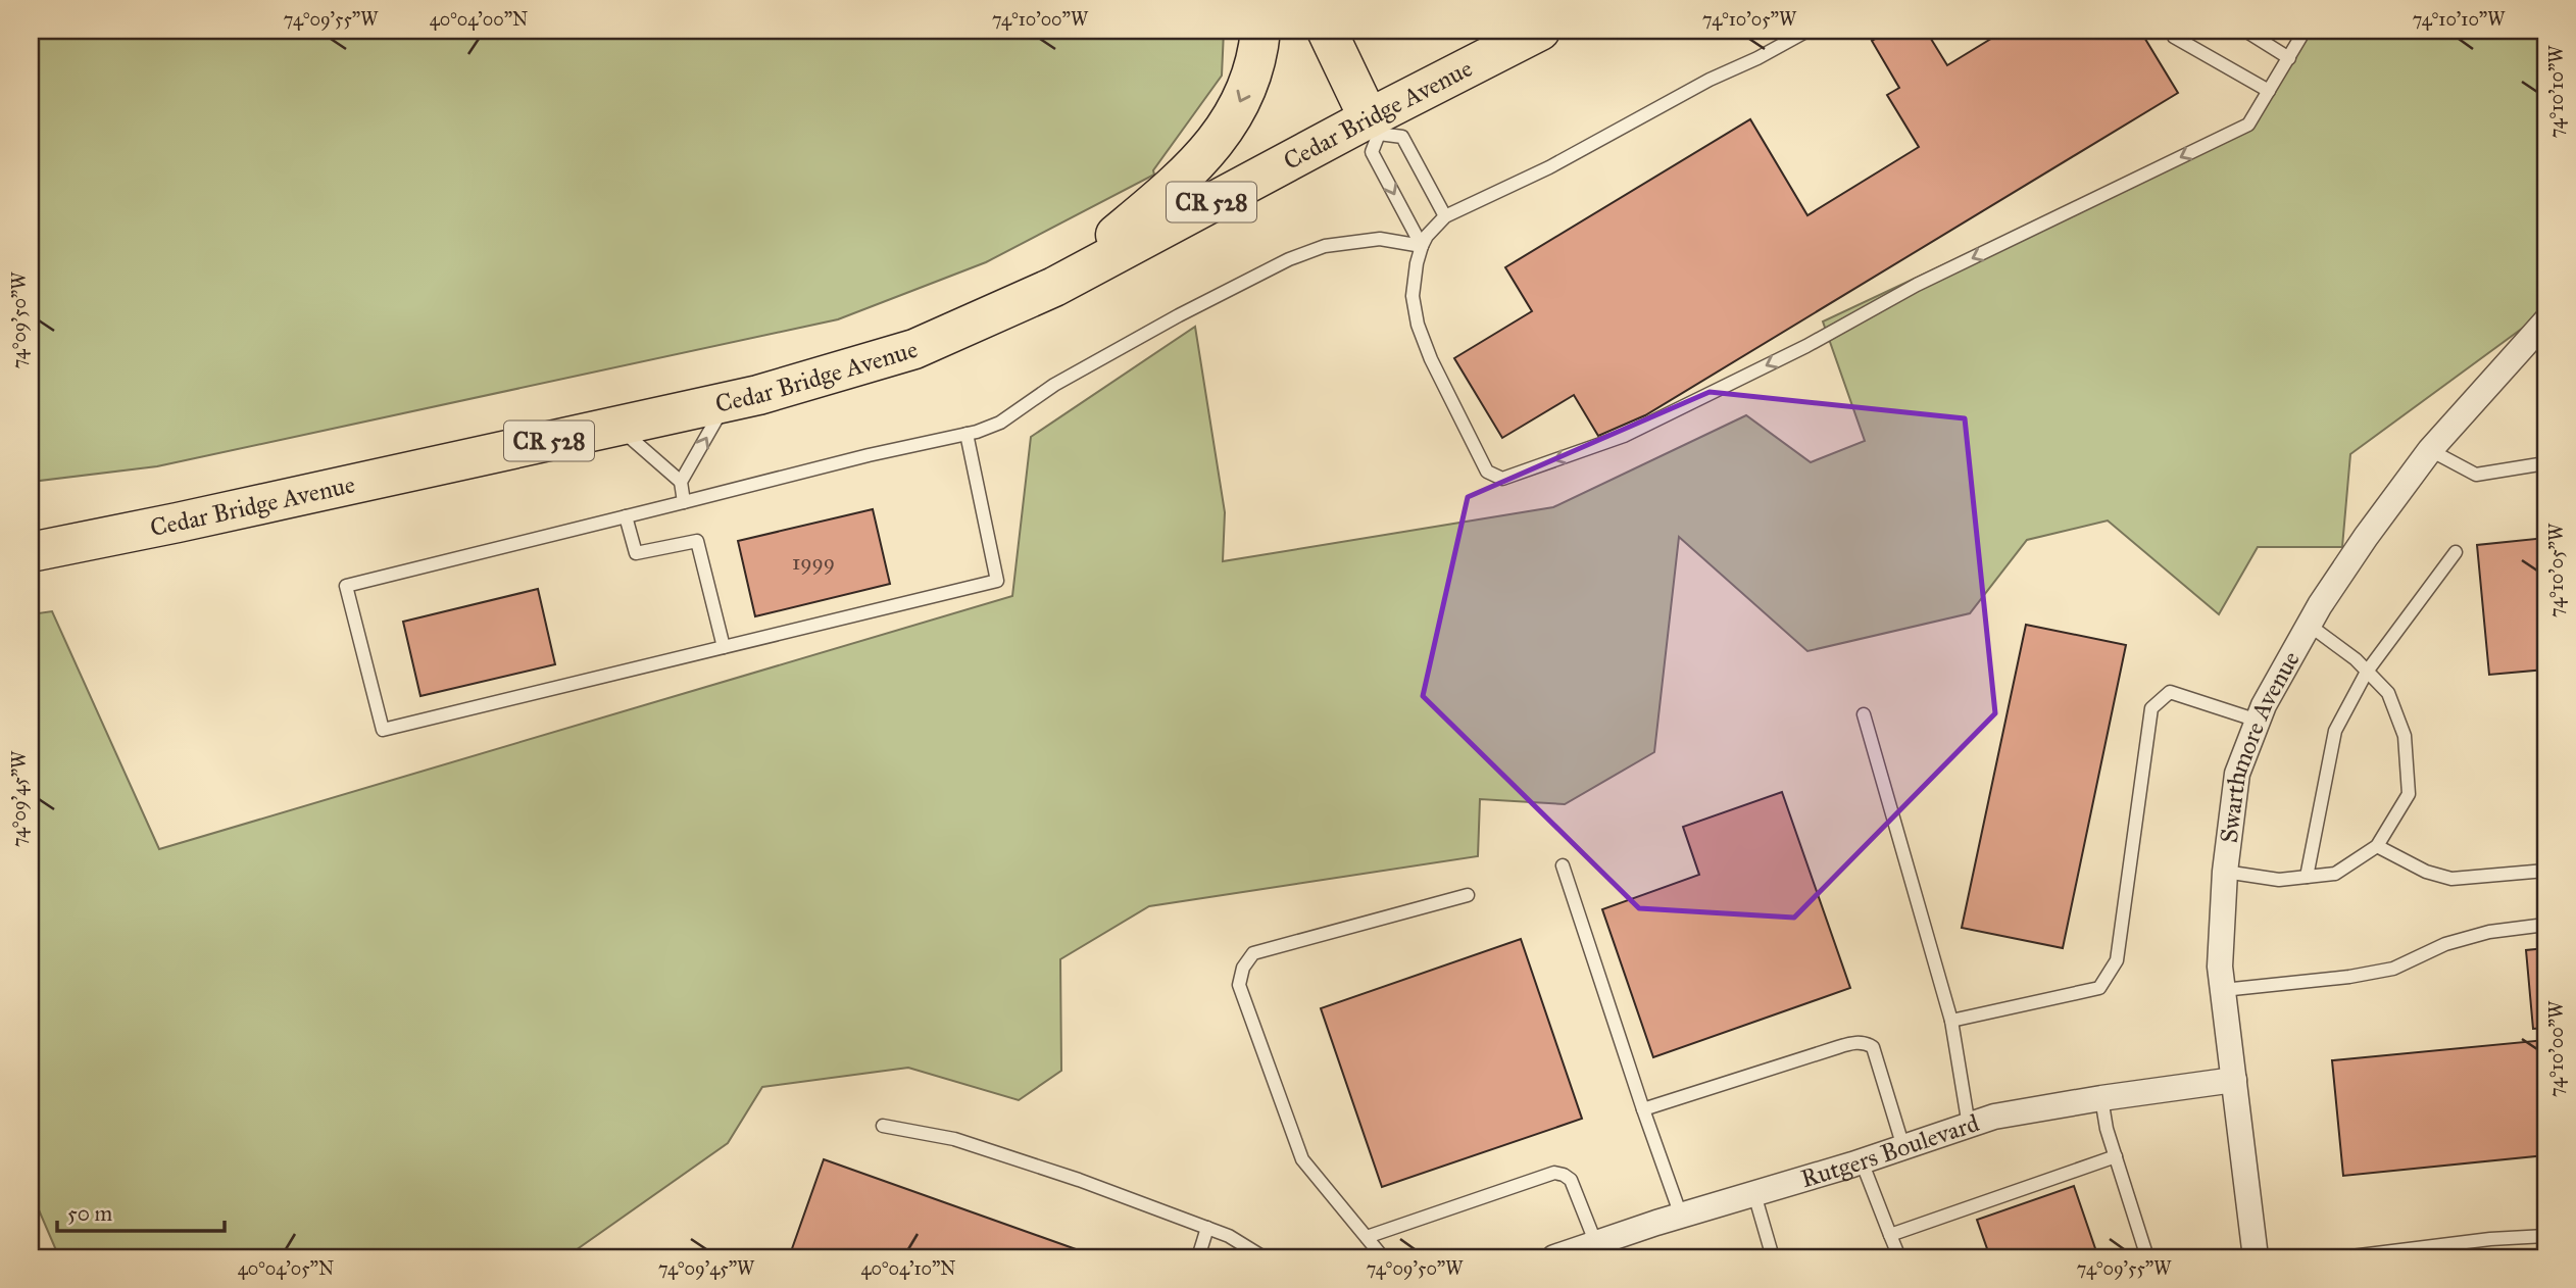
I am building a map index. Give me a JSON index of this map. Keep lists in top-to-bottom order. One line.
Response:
{"streets":{"main road":["Cedar Bridge Avenue","CR 528"],"street":["Swarthmore Avenue","Rutgers Boulevard"]},"crossings":[["Swarthmore Avenue","Rutgers Boulevard"]],"house_numbers":["1999"],"scale_bar":"50 m","coordinates":["74°09'55\"W","40°04'00\"N","74°10'00\"W","74°10'05\"W","74°10'10\"W","74°09'50\"W","74°09'45\"W","40°04'05\"N","40°04'10\"N"]}
